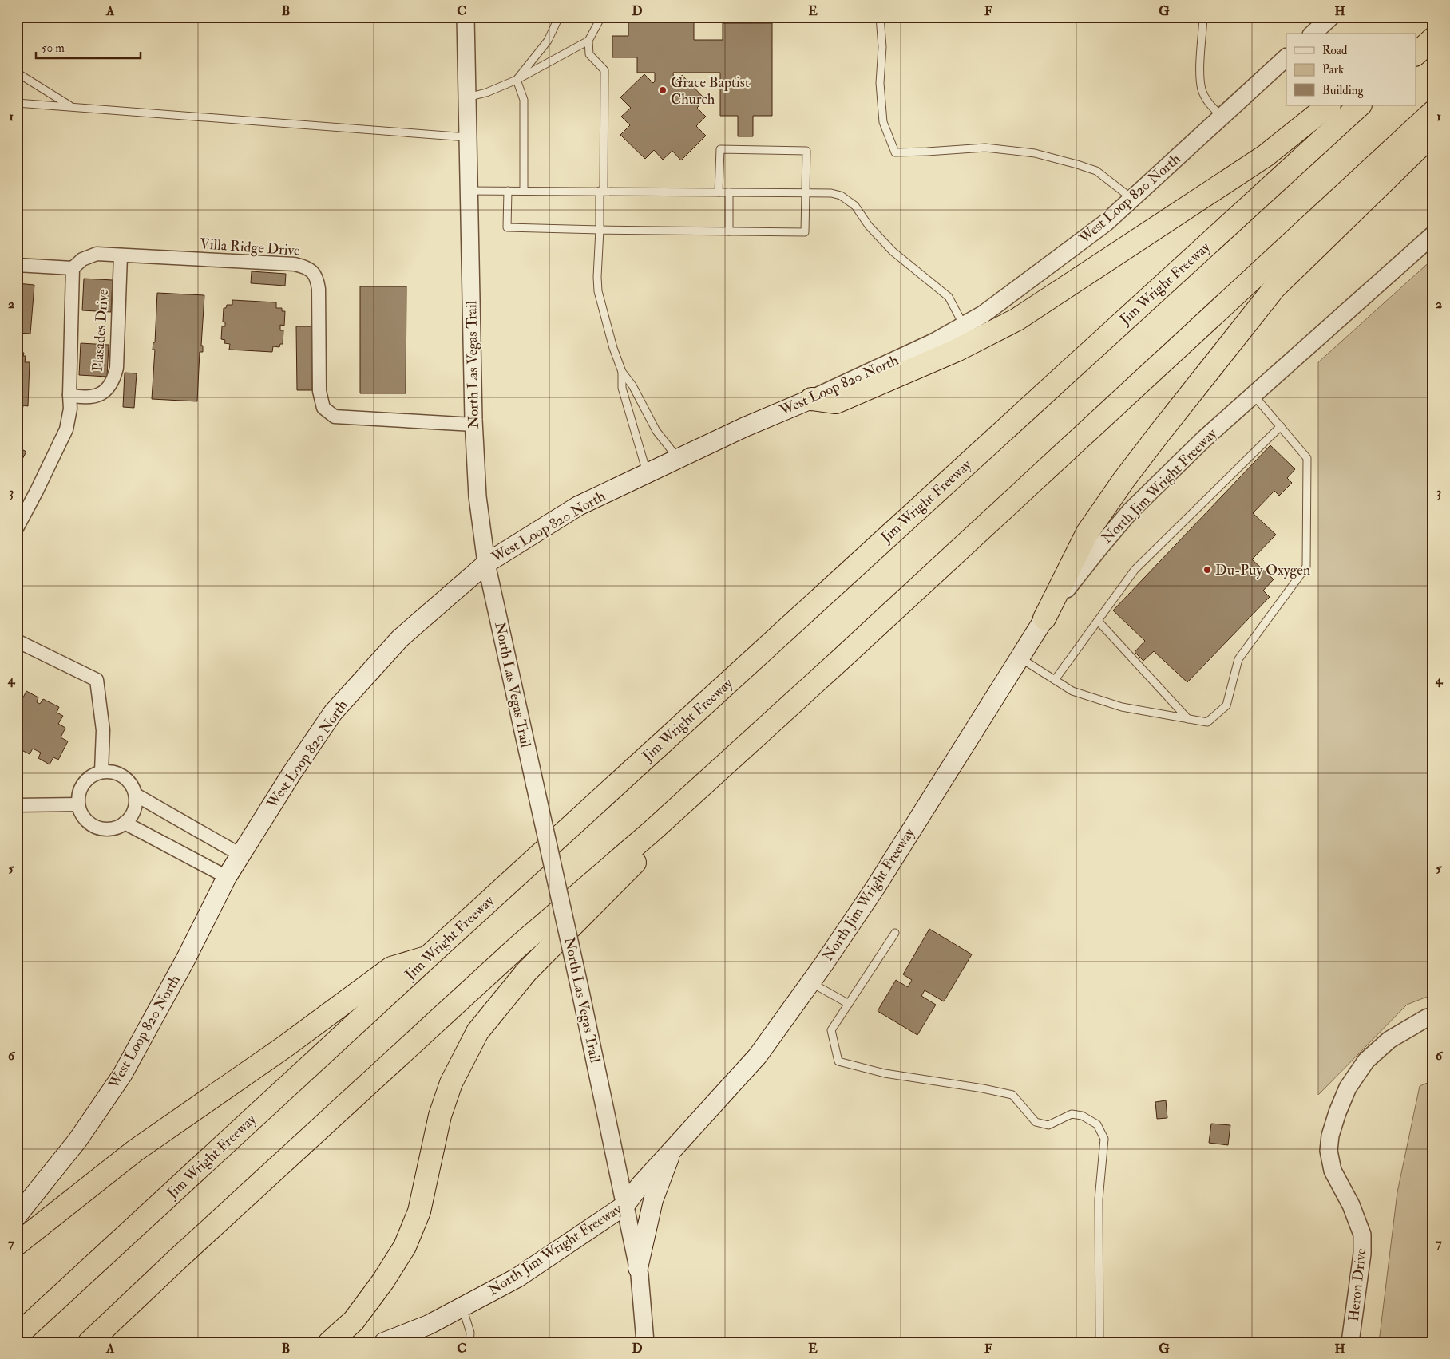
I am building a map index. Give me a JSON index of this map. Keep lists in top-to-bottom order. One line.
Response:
{"streets":{"highway":["Jim Wright Freeway"],"main road":["West Loop 820 North","North Jim Wright Freeway"],"street":["Villa Ridge Drive","Plasades Drive","North Las Vegas Trail","Heron Drive"]},"crossings":[["West Loop 820 North","North Las Vegas Trail"],["Villa Ridge Drive","Plasades Drive"],["Villa Ridge Drive","North Las Vegas Trail"],["North Las Vegas Trail","North Jim Wright Freeway"]],"places":["Grace Baptist Church","Du-Puy Oxygen"],"legend":["Road","Park","Building"],"scale_bar":"50 m","grid":{"columns":["A","B","C","D","E","F","G","H"],"rows":["1","2","3","4","5","6","7"]}}
